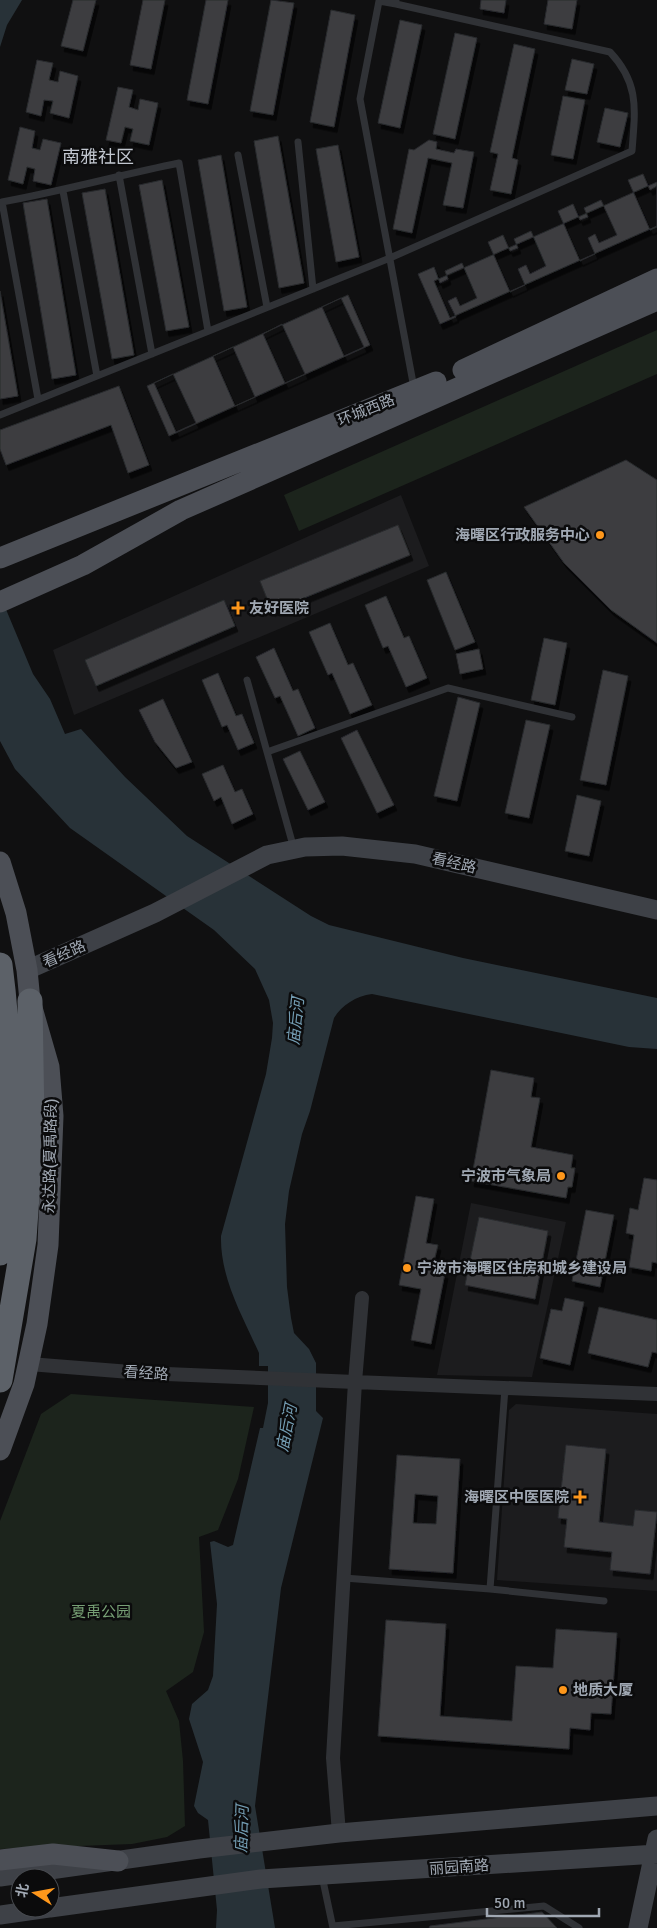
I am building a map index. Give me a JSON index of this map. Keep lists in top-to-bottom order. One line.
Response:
{"streets":{"main road":["环城西路","看经路","永达路(夏禹路段)","丽园南路"]},"crossings":[["看经路","永达路(夏禹路段)"]],"districts":["南雅社区"],"water":["庙后河"],"parks":["夏禹公园"],"places":{"other":["海曙区行政服务中心","宁波市气象局","宁波市海曙区住房和城乡建设局","地质大厦"],"health":["友好医院","海曙区中医医院"]},"scale_bar":"50 m","north":"left"}
